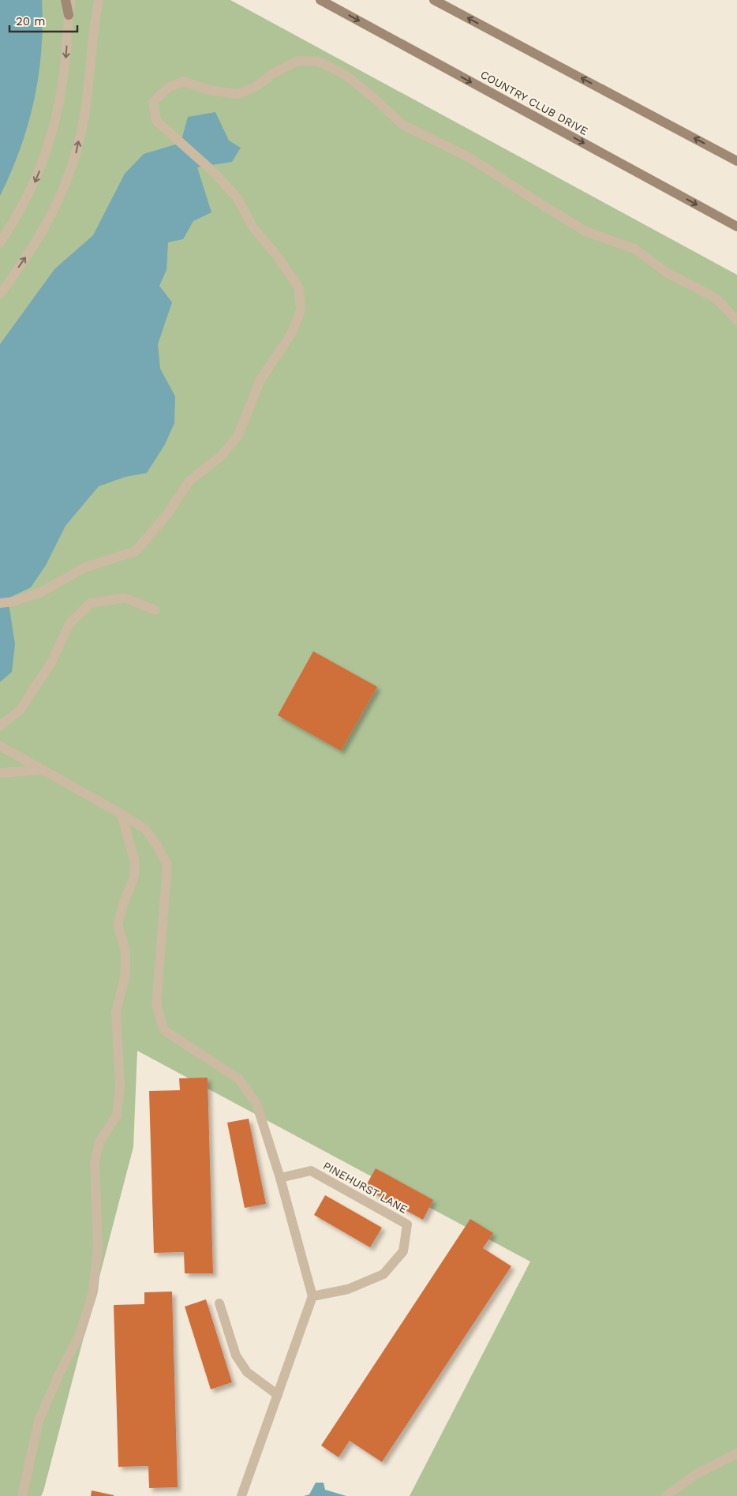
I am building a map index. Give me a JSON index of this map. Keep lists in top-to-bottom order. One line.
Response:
{"streets":{"main road":["COUNTRY CLUB DRIVE"],"street":["PINEHURST LANE"]},"scale_bar":"20 m"}
